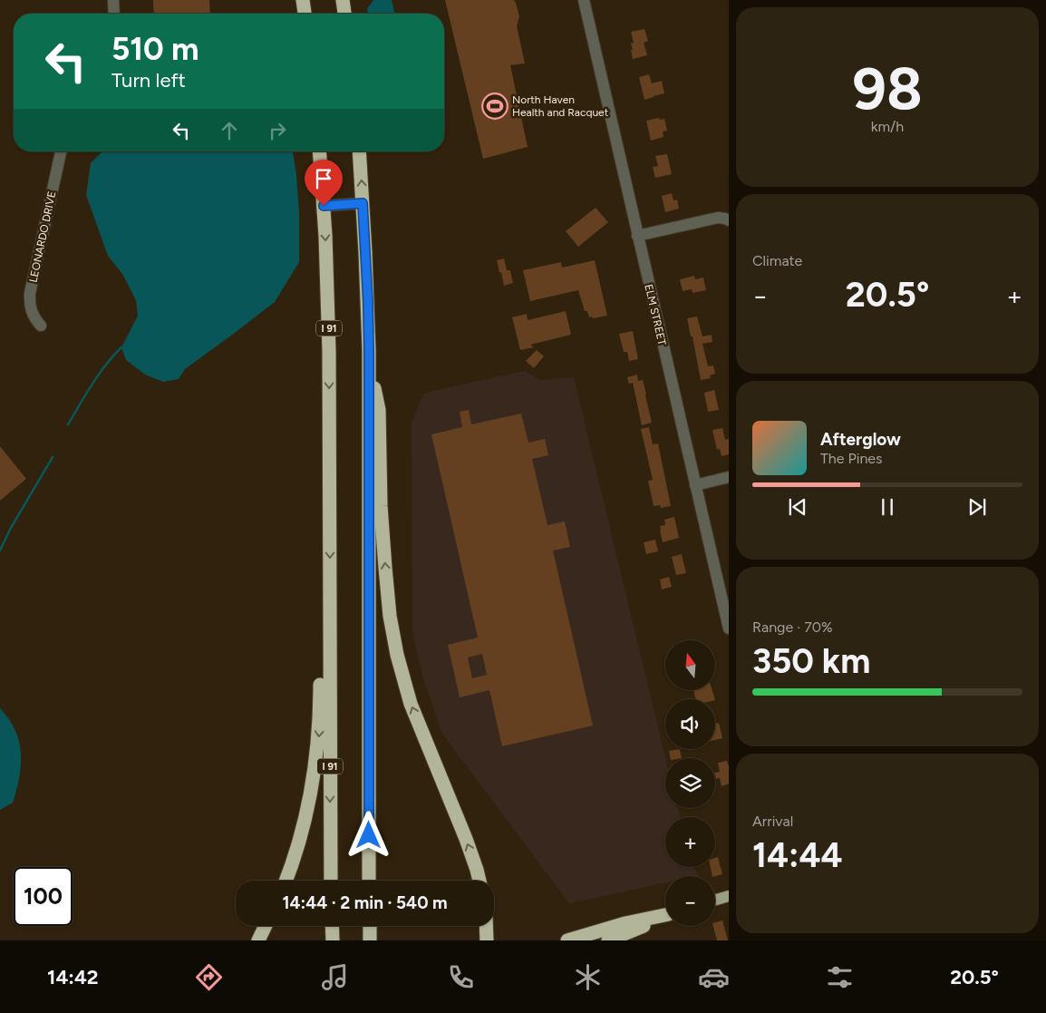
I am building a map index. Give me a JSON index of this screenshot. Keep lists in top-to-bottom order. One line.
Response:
{"streets":{"highway":["I 91"],"street":["LEONARDO DRIVE","ELM STREET"]},"places":{"sports":["North Haven Health and Racquet"]},"north":"top","page":{"tile":[["98","km/h"],"Climate",["Range · 70%","350 km"],["Arrival","14:44"]],"turn":["510 m","Turn left"],"heat":["−","20.5°","+"],"song":["Afterglow","The Pines"],"map_buttons":["+","−"],"limit":"100","trip":"14:44 · 2 min · 540 m","tabs":["14:42","20.5°"]}}
